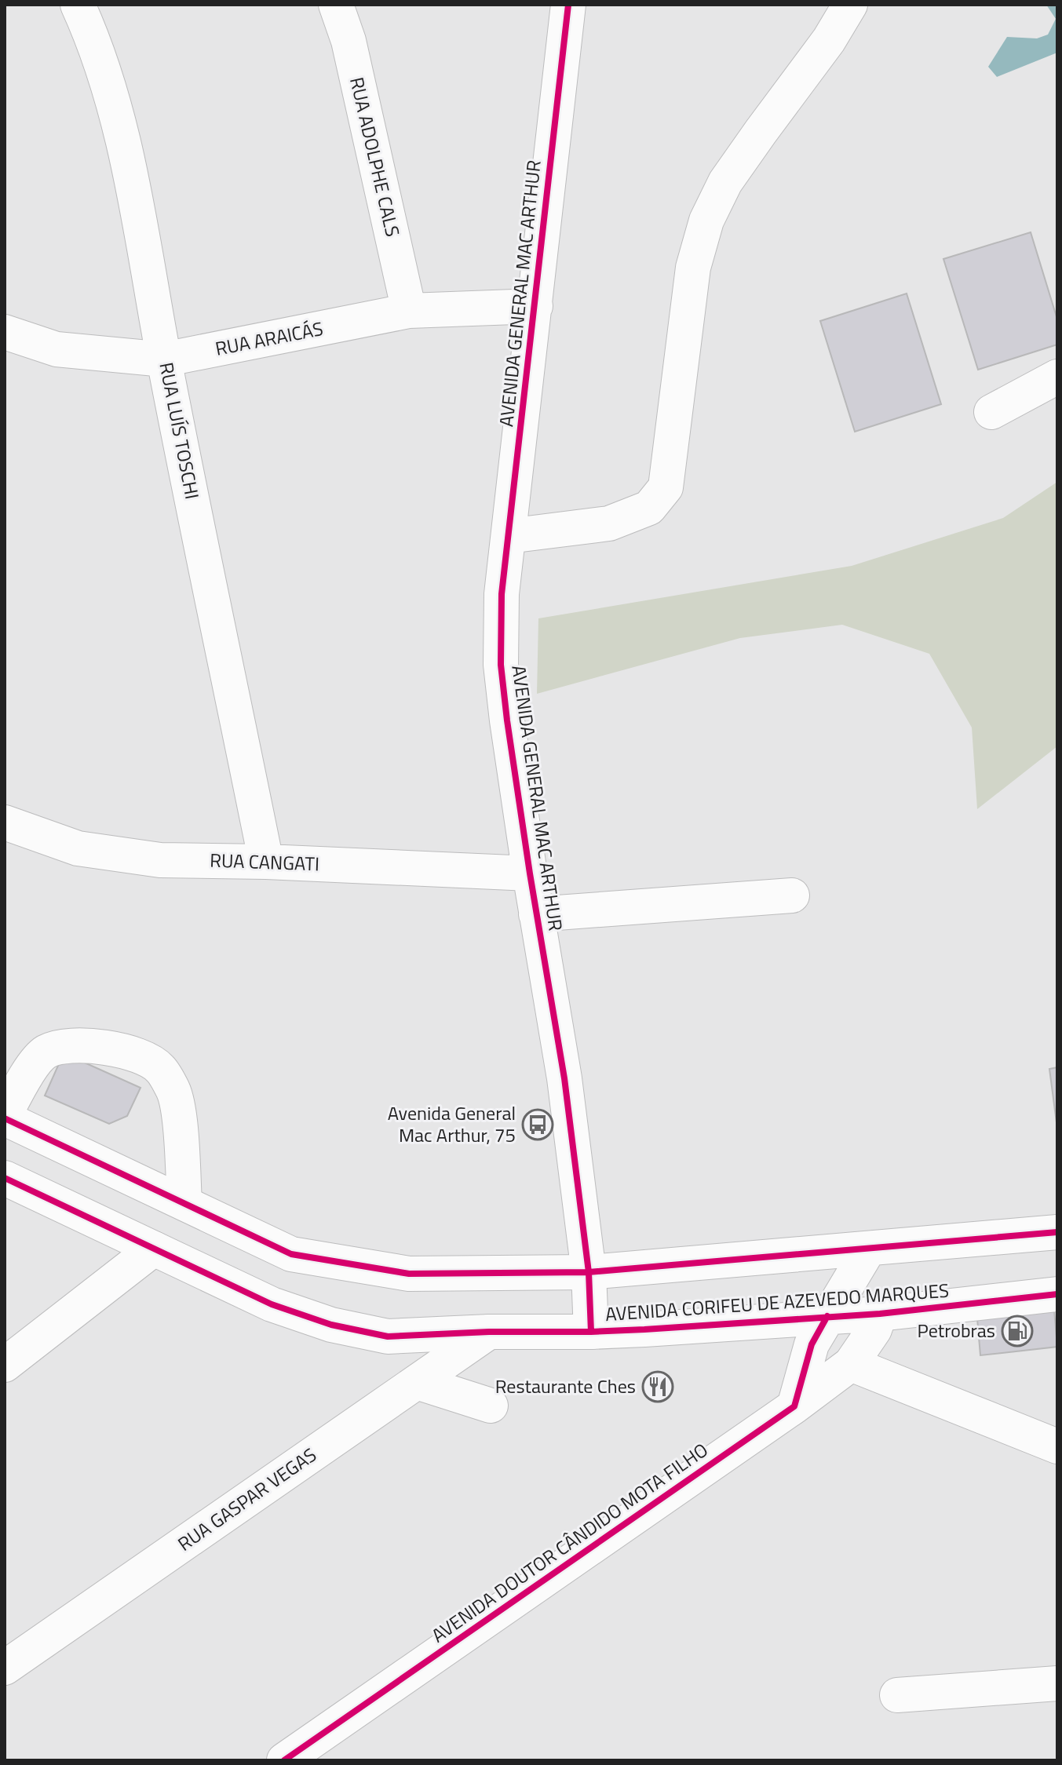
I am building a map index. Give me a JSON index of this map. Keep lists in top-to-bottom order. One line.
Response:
{"streets":{"street":["RUA ADOLPHE CALS","AVENIDA GENERAL MAC ARTHUR","RUA ARAICÁS","RUA LUÍS TOSCHI","RUA CANGATI","AVENIDA CORIFEU DE AZEVEDO MARQUES","RUA GASPAR VEGAS","AVENIDA DOUTOR CÂNDIDO MOTA FILHO"]},"crossings":[["RUA ADOLPHE CALS","RUA ARAICÁS"],["AVENIDA GENERAL MAC ARTHUR","RUA ARAICÁS"],["AVENIDA GENERAL MAC ARTHUR","RUA CANGATI"],["AVENIDA GENERAL MAC ARTHUR","AVENIDA CORIFEU DE AZEVEDO MARQUES"],["RUA ARAICÁS","RUA LUÍS TOSCHI"],["RUA LUÍS TOSCHI","RUA CANGATI"],["AVENIDA CORIFEU DE AZEVEDO MARQUES","RUA GASPAR VEGAS"],["AVENIDA CORIFEU DE AZEVEDO MARQUES","AVENIDA DOUTOR CÂNDIDO MOTA FILHO"]],"places":{"bus stop":["Avenida General Mac Arthur, 75"],"fuel station":["Petrobras"],"restaurant":["Restaurante Ches"]}}
